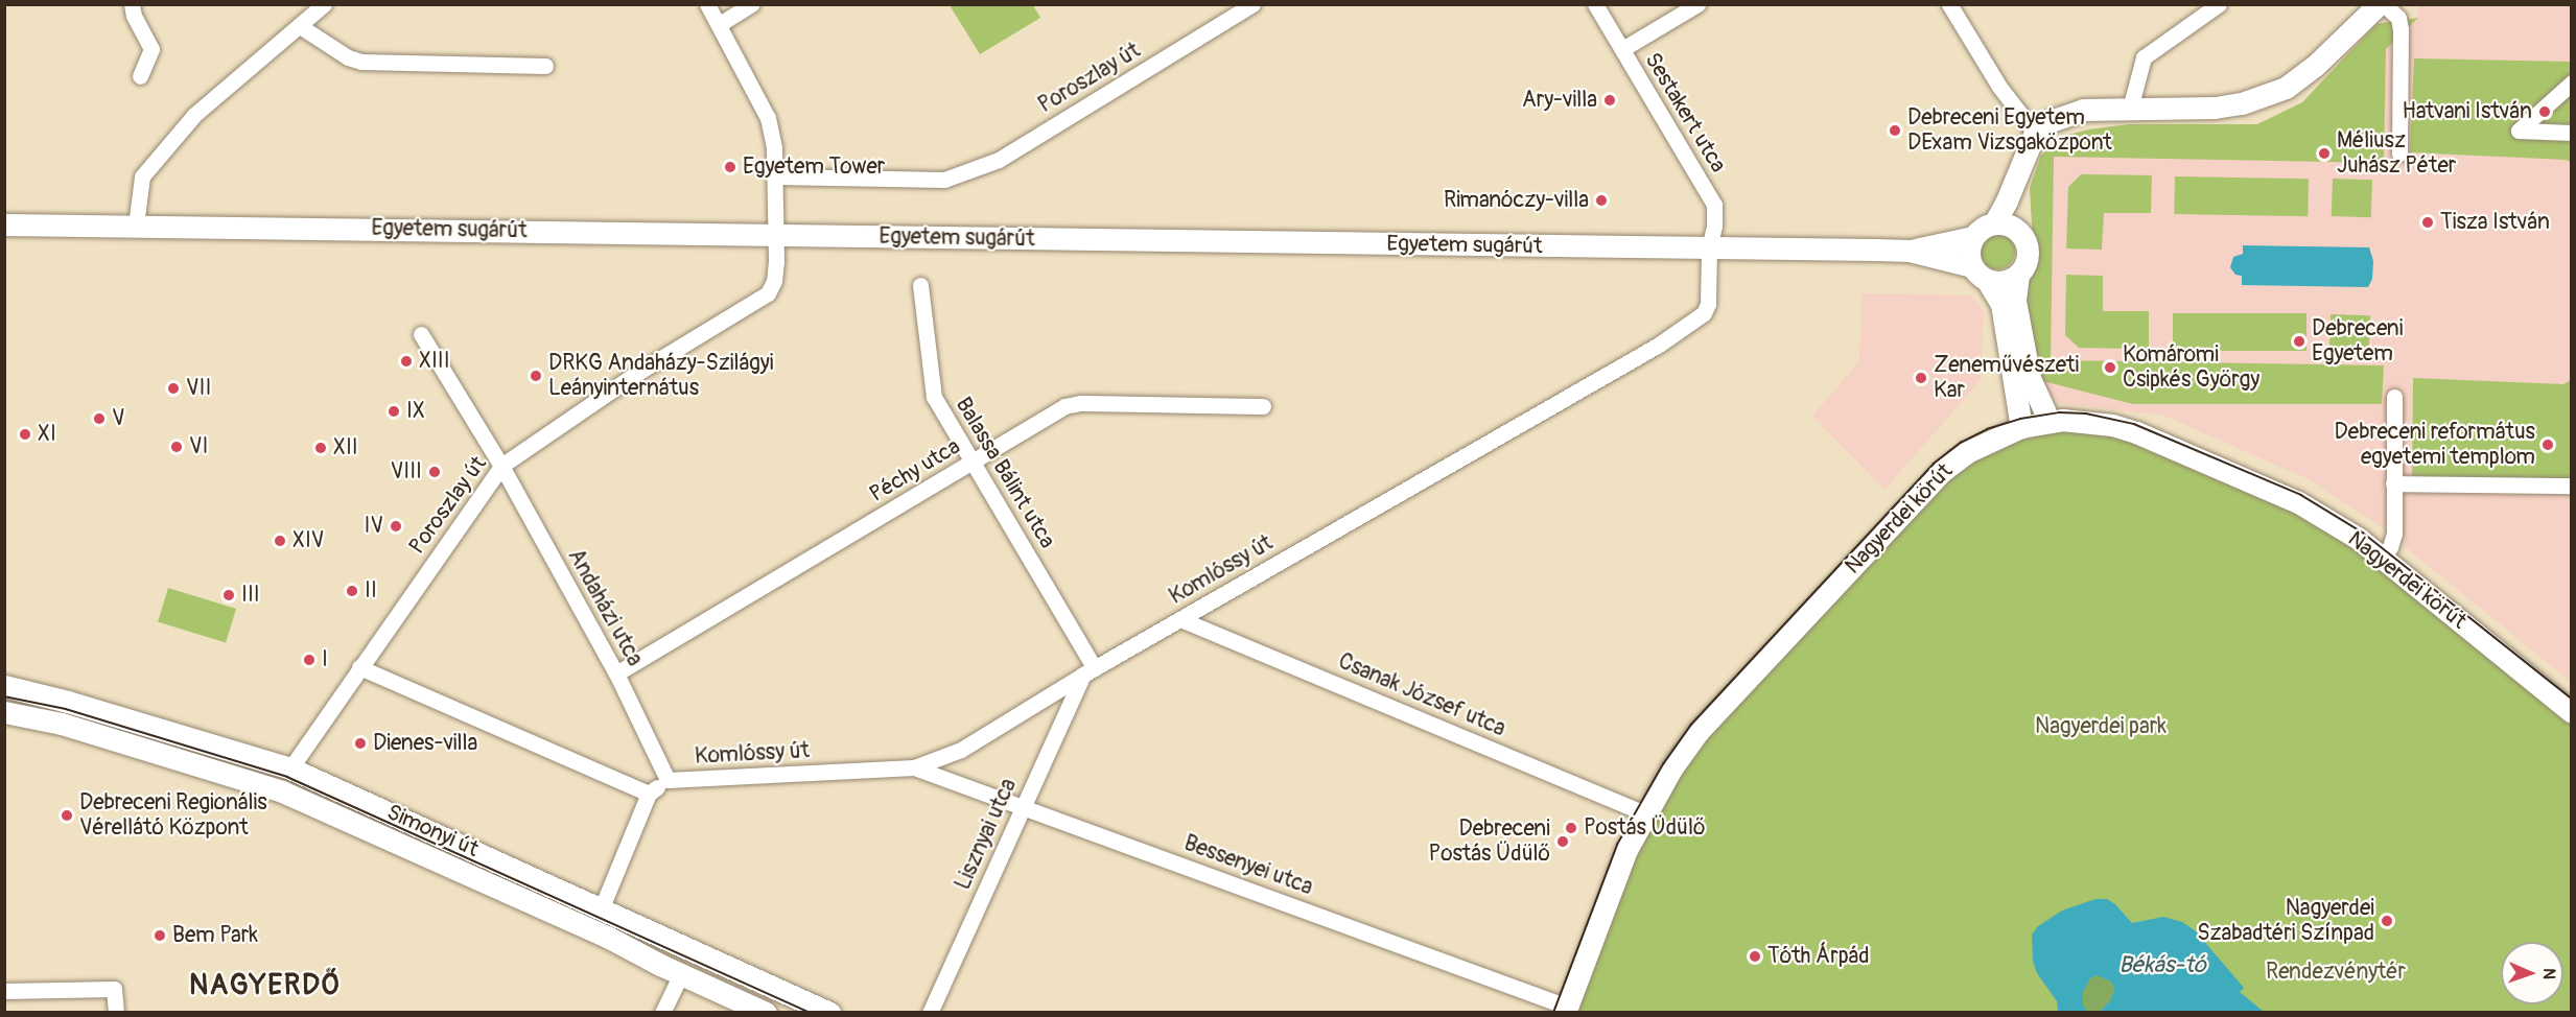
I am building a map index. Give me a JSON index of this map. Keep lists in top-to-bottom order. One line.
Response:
{"streets":{"street":["Poroszlay út","Sestakert utca","Egyetem sugárút","Péchy utca","Balassa Bálint utca","Nagyerdei körút","Komlóssy út","Andaházi utca","Csanak József utca","Simonyi út","Lisznyai utca","Bessenyei utca"]},"crossings":[["Poroszlay út","Egyetem sugárút"],["Poroszlay út","Andaházi utca"],["Poroszlay út","Simonyi út"],["Sestakert utca","Egyetem sugárút"],["Sestakert utca","Komlóssy út"],["Egyetem sugárút","Komlóssy út"],["Péchy utca","Balassa Bálint utca"],["Péchy utca","Andaházi utca"],["Balassa Bálint utca","Komlóssy út"],["Balassa Bálint utca","Lisznyai utca"],["Nagyerdei körút","Csanak József utca"],["Nagyerdei körút","Bessenyei utca"],["Komlóssy út","Andaházi utca"],["Komlóssy út","Csanak József utca"],["Komlóssy út","Lisznyai utca"],["Komlóssy út","Bessenyei utca"],["Lisznyai utca","Bessenyei utca"]],"districts":["NAGYERDŐ"],"water":["Békás-tó"],"parks":["Nagyerdei park","Rendezvénytér"],"places":["Ary-villa","Hatvani István","Debreceni Egyetem DExam Vizsgaközpont","Méliusz Juhász Péter","Egyetem Tower","Rimanóczy-villa","Tisza István","Debreceni Egyetem","XIII","Komáromi Csipkés György","DRKG Andaházy-Szilágyi Leányinternátus","Zeneművészeti Kar","VII","IX","V","XI","Debreceni református egyetemi templom","VI","XII","VIII","IV","XIV","II","III","I","Dienes-villa","Debreceni Regionális Vérellátó Központ","Postás Üdülő","Debreceni Postás Üdülő","Nagyerdei Szabadtéri Színpad","Bem Park","Tóth Árpád"],"north":"right"}
